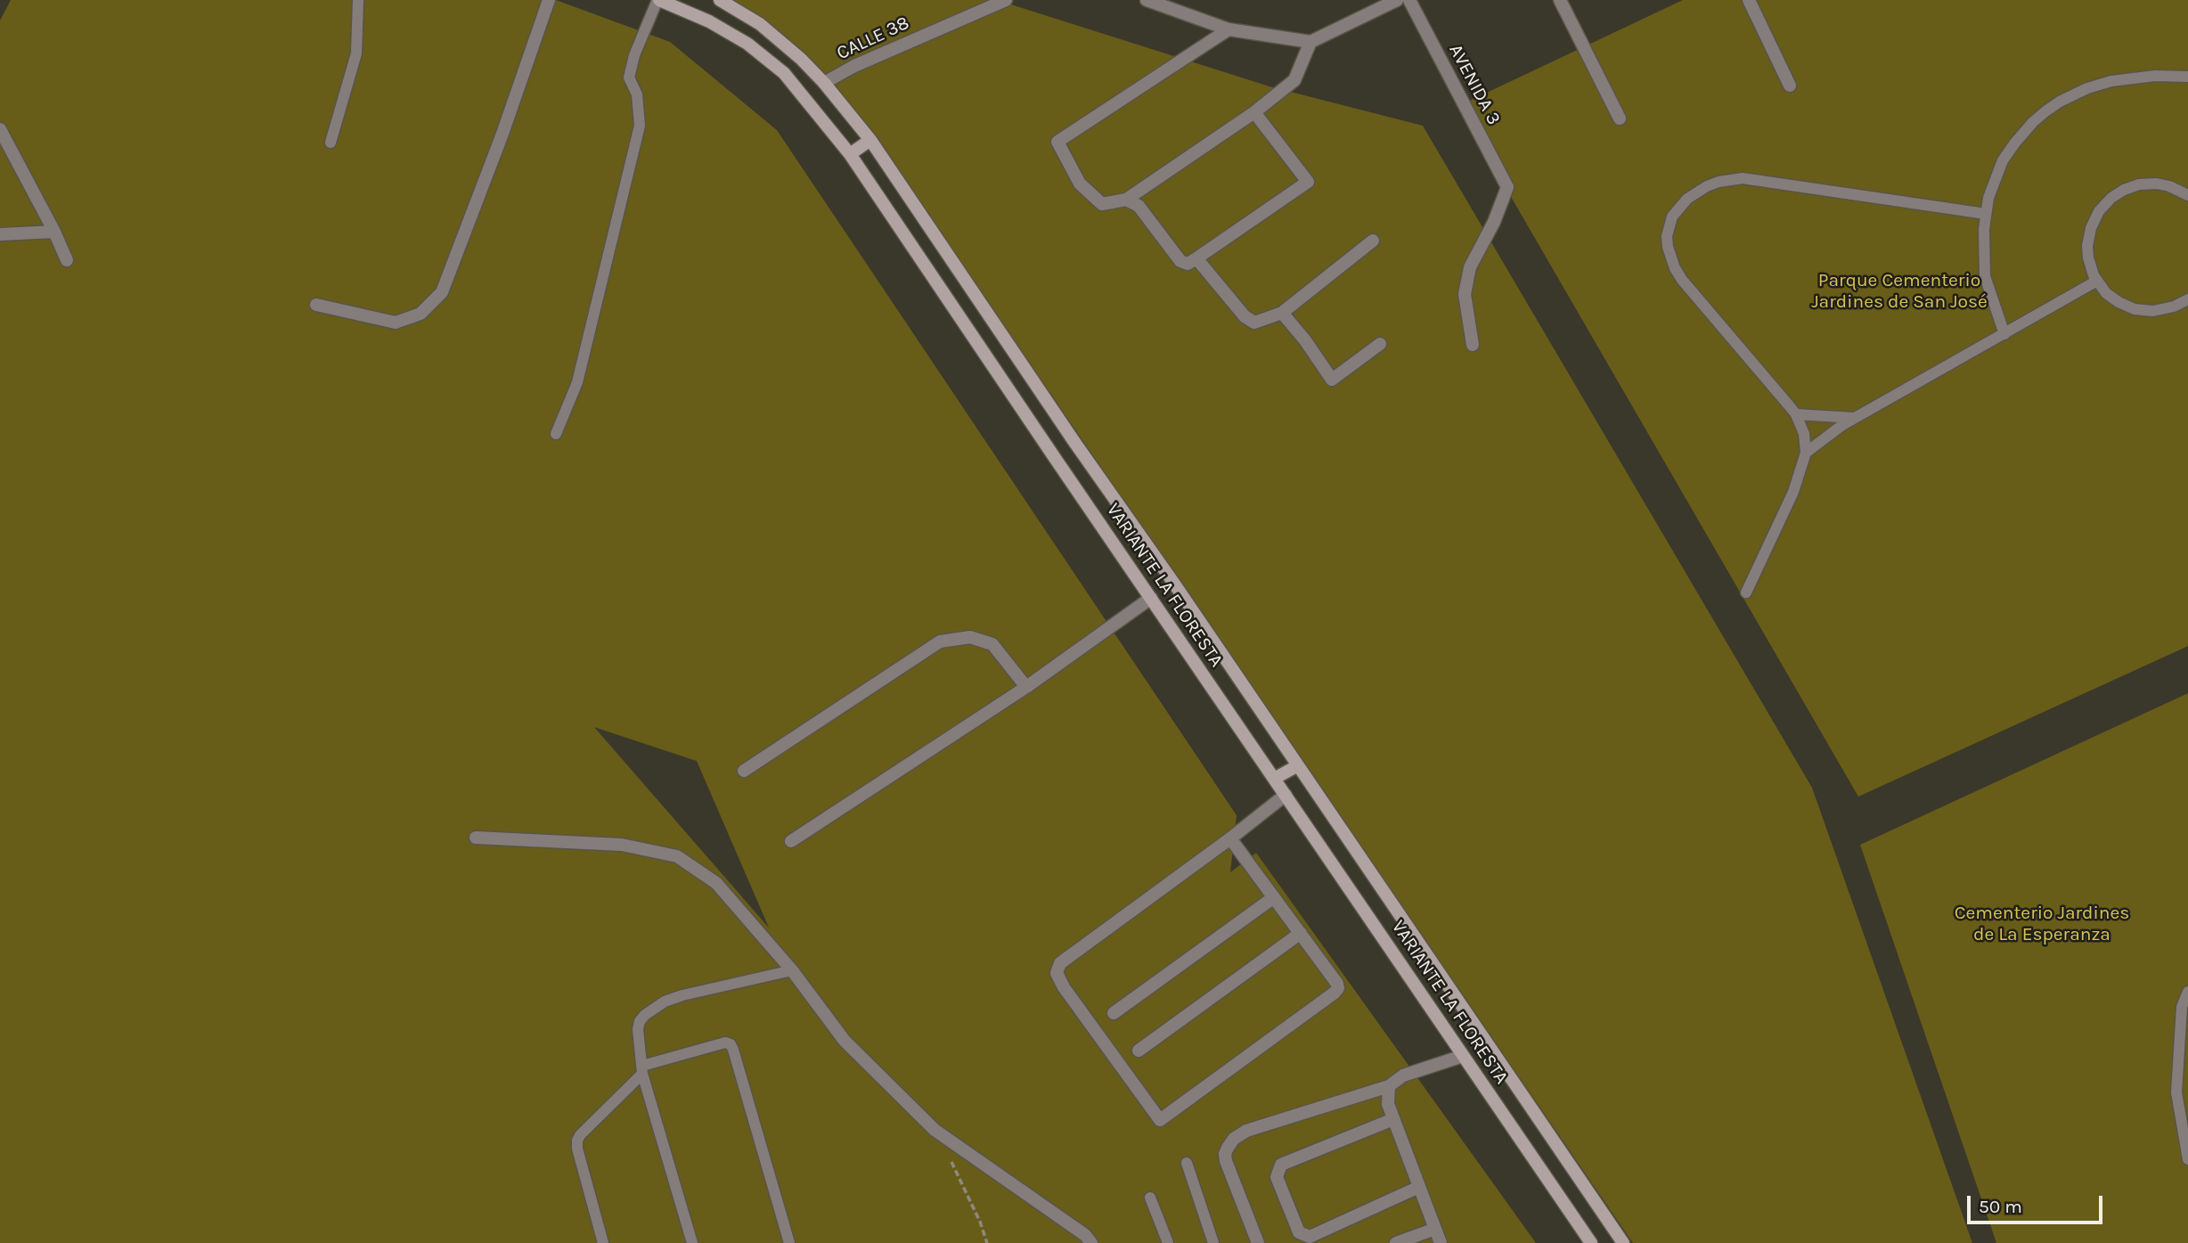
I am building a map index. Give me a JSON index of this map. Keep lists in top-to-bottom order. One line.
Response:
{"streets":{"main road":["VARIANTE LA FLORESTA"],"street":["CALLE 38","AVENIDA 3"]},"crossings":[["CALLE 38","VARIANTE LA FLORESTA"]],"parks":["Parque Cementerio Jardines de San José","Cementerio Jardines de La Esperanza"],"scale_bar":"50 m"}
